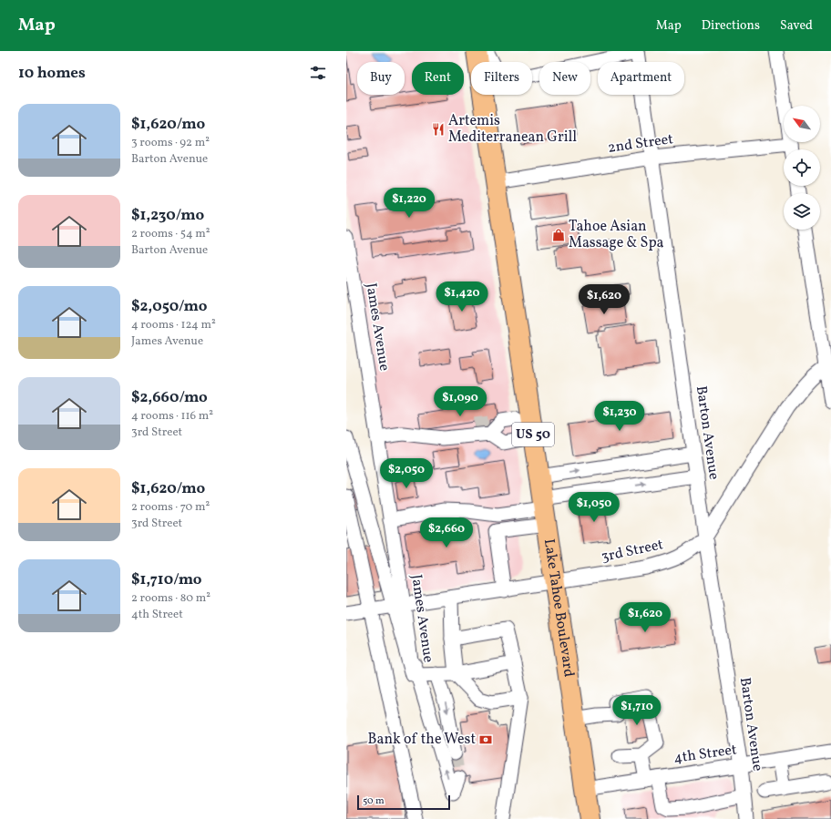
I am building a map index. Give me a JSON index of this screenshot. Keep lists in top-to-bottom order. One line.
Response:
{"streets":{"highway":["US 50","Lake Tahoe Boulevard"],"street":["2nd Street","James Avenue","Barton Avenue","3rd Street","4th Street"]},"crossings":[["2nd Street","Barton Avenue"],["2nd Street","Lake Tahoe Boulevard"],["James Avenue","3rd Street"],["Barton Avenue","3rd Street"],["Barton Avenue","4th Street"],["3rd Street","Lake Tahoe Boulevard"],["Lake Tahoe Boulevard","4th Street"]],"places":{"restaurant":["Artemis Mediterranean Grill"],"shop":["Tahoe Asian Massage & Spa"],"bank":["Bank of the West"]},"scale_bar":"50 m","north":"top left","page":{"header":"Map","nav":["Map","Directions","Saved"],"heading":"10 homes","chip":["Buy","Rent","Filters","New","Apartment"],"list":[{"name":"$1,620/mo","note":"3 rooms · 92 m² · Barton Avenue"},{"name":"$1,230/mo","note":"2 rooms · 54 m² · Barton Avenue"},{"name":"$2,050/mo","note":"4 rooms · 124 m² · James Avenue"},{"name":"$2,660/mo","note":"4 rooms · 116 m² · 3rd Street"},{"name":"$1,620/mo","note":"2 rooms · 70 m² · 3rd Street"},{"name":"$1,710/mo","note":"2 rooms · 80 m² · 4th Street"}],"price":["$1,220","$1,420","$1,620","$1,090","$1,230","$2,050","$1,050","$2,660","$1,620","$1,710"],"scale":"50 m"}}
